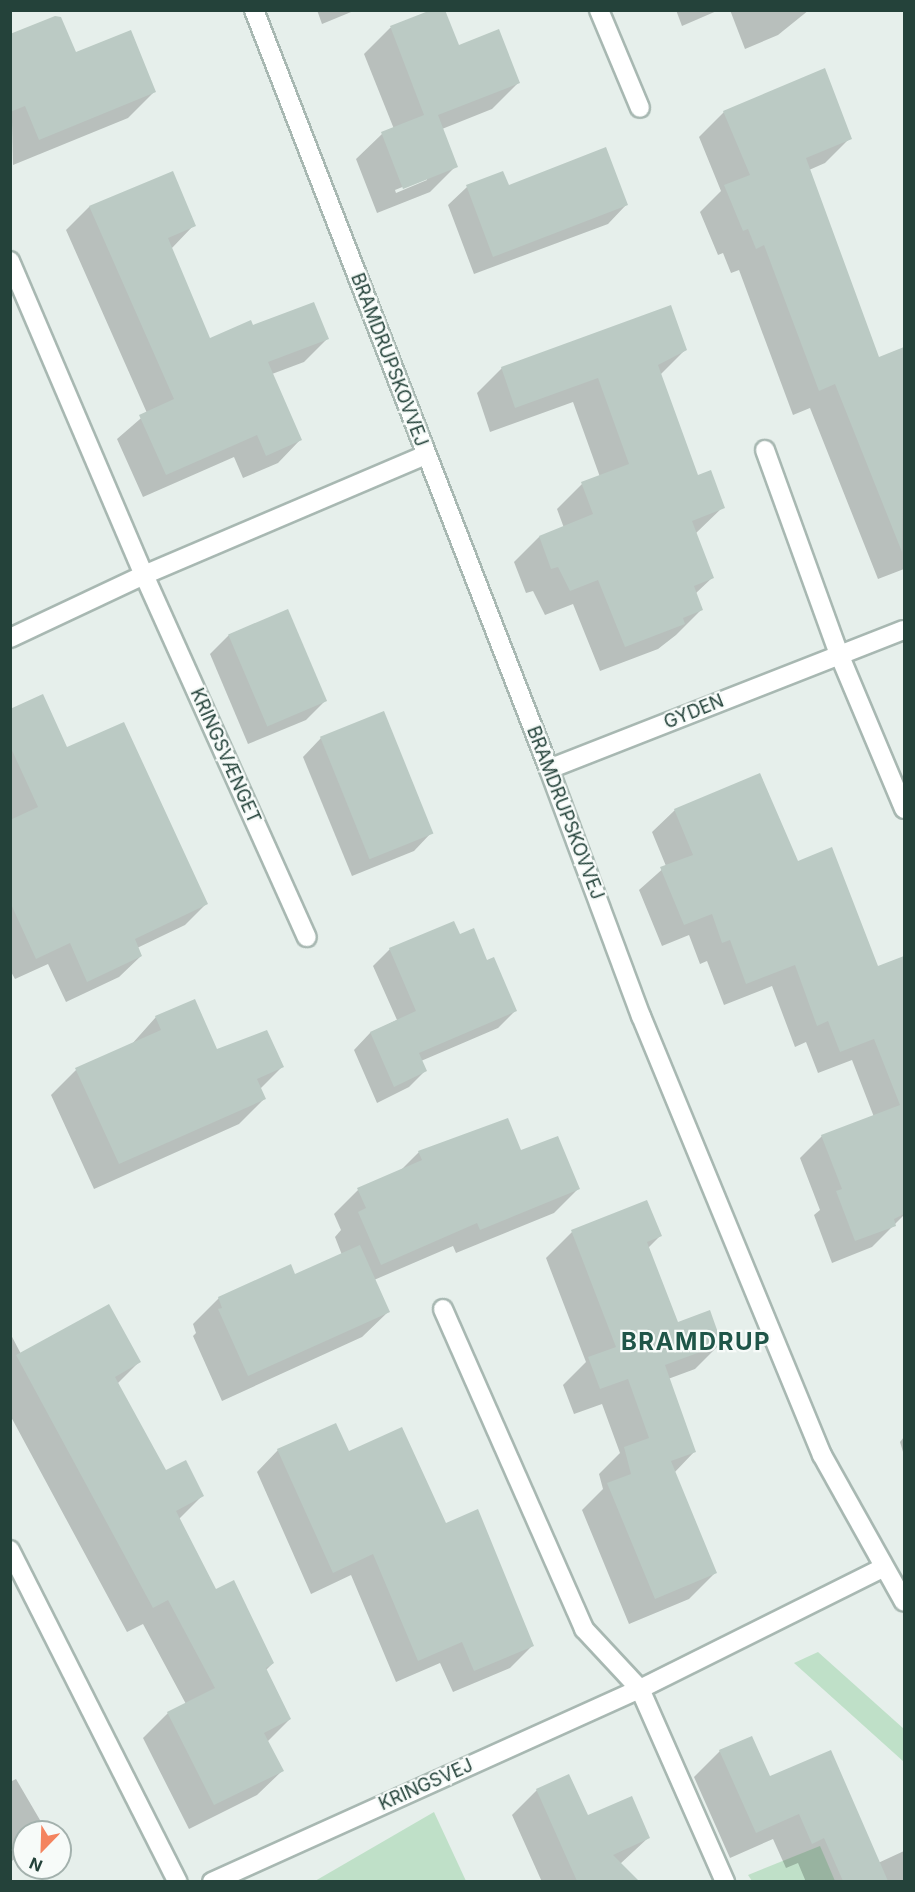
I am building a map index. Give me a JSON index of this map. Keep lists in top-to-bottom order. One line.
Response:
{"streets":{"street":["BRAMDRUPSKOVVEJ","GYDEN","KRINGSVÆNGET","KRINGSVEJ"]},"crossings":[["BRAMDRUPSKOVVEJ","GYDEN"],["BRAMDRUPSKOVVEJ","KRINGSVEJ"]],"districts":["BRAMDRUP"],"north":"bottom left"}
